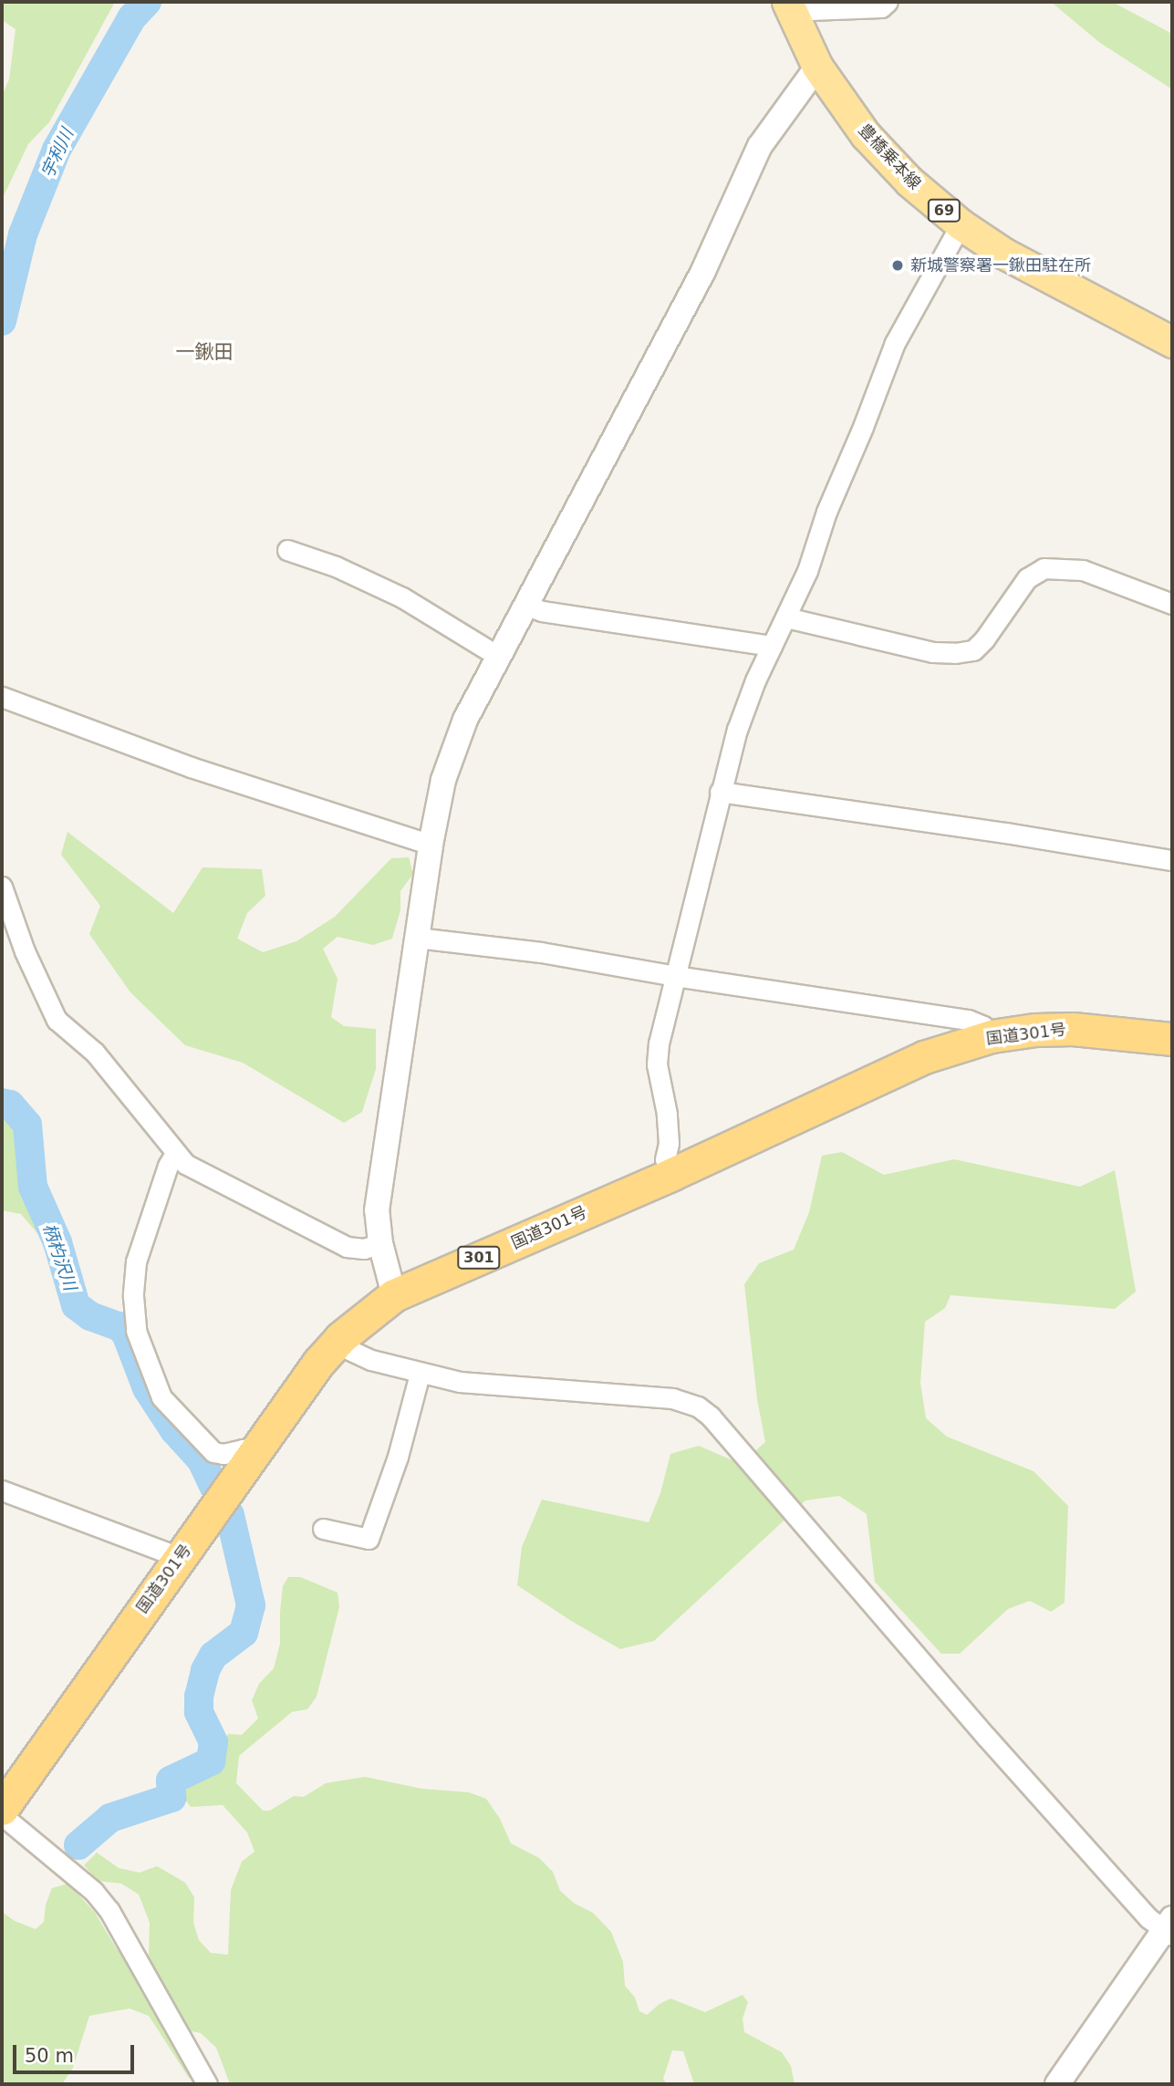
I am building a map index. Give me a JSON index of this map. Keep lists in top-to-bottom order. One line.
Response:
{"streets":{"highway":["国道301号","301"],"main road":["豊橋乗本線","69"]},"districts":["一鍬田"],"water":["宇利川","柄杓沢川"],"places":["新城警察署一鍬田駐在所"],"scale_bar":"50 m"}
